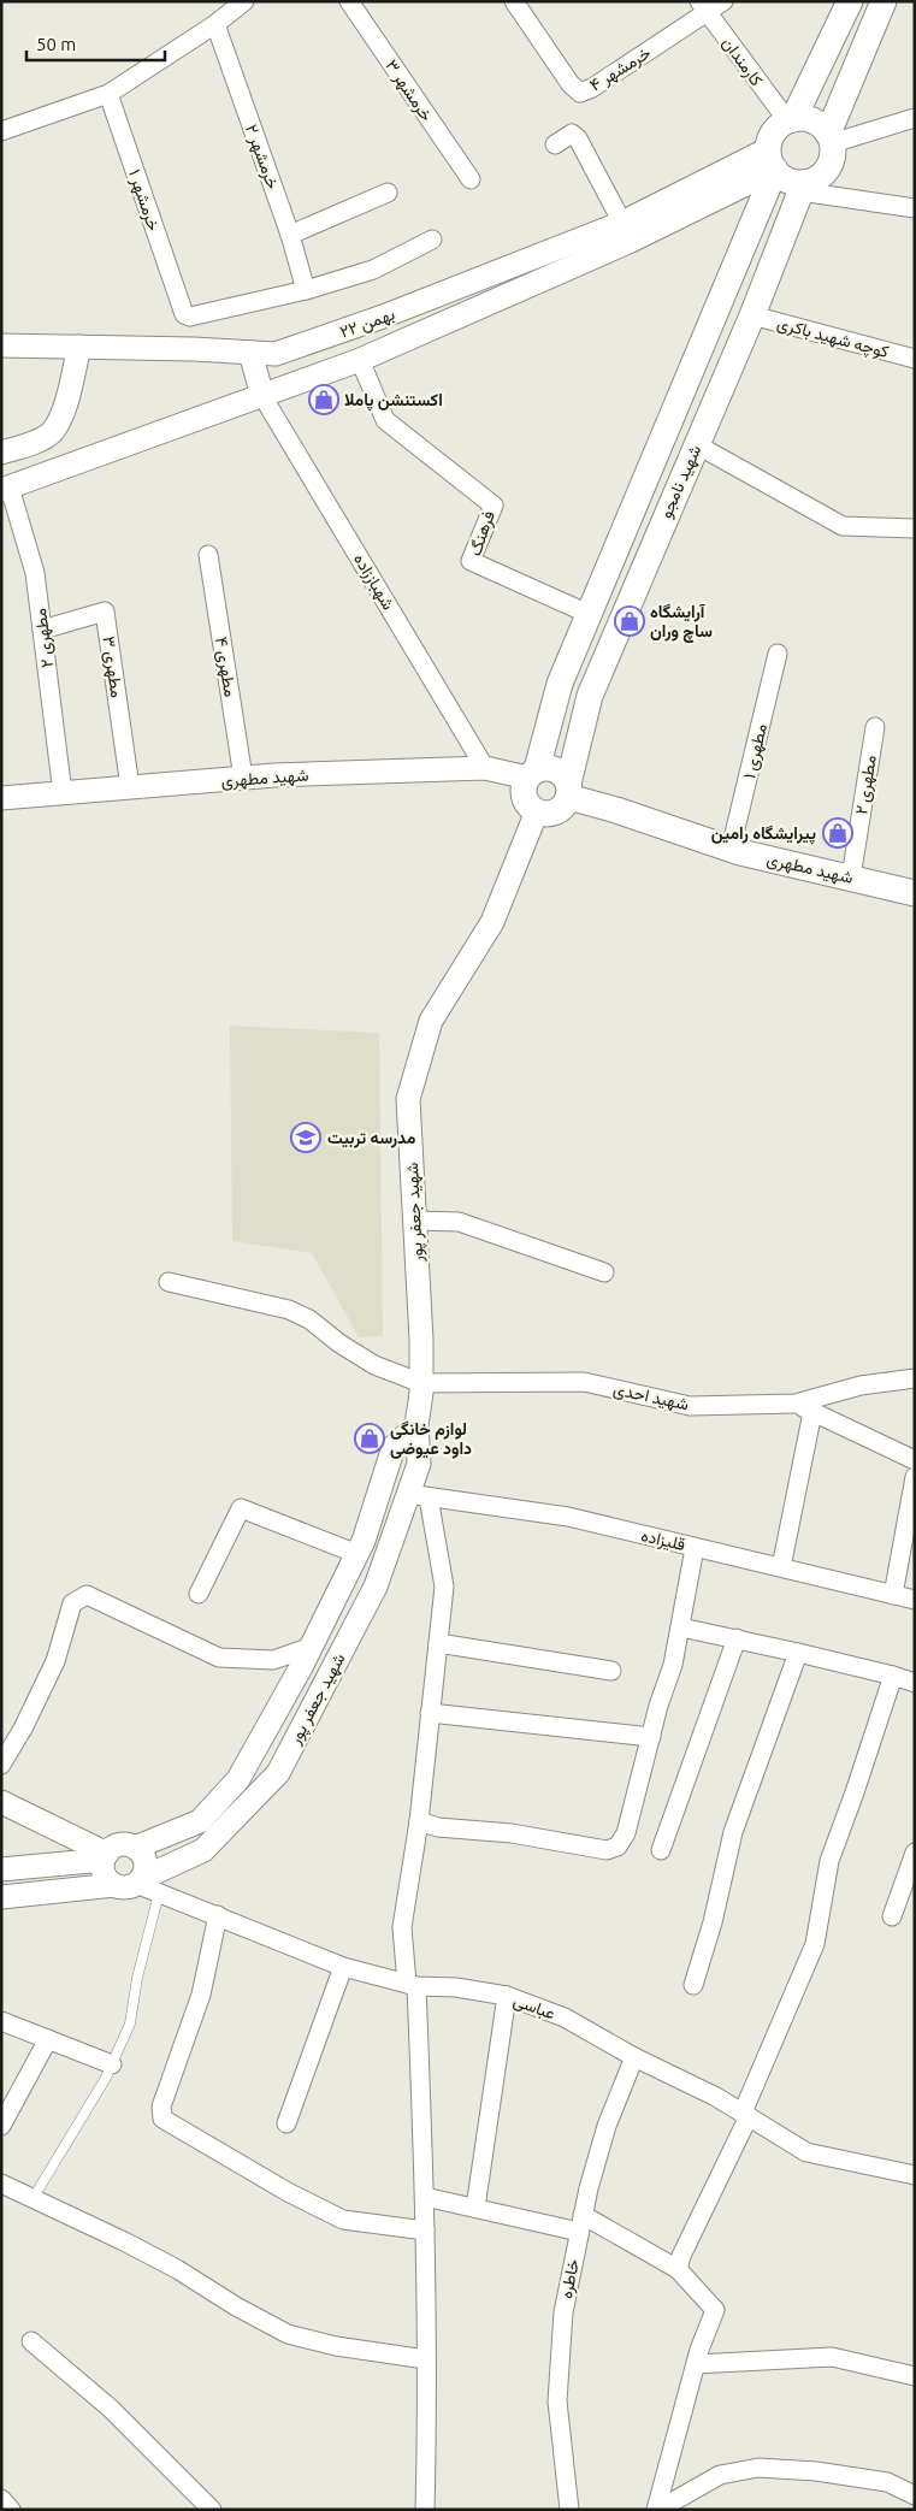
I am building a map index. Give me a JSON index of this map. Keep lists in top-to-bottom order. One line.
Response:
{"streets":{"main road":["شهید نامجو","شهید مطهری"],"street":["کارمندان","خرمشهر ۴","خرمشهر ۳","خرمشهر ۲","خرمشهر ۱","۲۲ بهمن","کوچه شهید باکری","فرهنگ","شهباززاده","مطهری ۲","مطهری ۳","مطهری ۴","مطهری ۱","شهید جعفر پور","شهید احدی","قلیزاده","عباسی","خاطره"]},"crossings":[["کارمندان","خرمشهر ۴"],["کارمندان","۲۲ بهمن"],["کارمندان","شهید نامجو"],["خرمشهر ۲","خرمشهر ۱"],["۲۲ بهمن","شهید نامجو"],["۲۲ بهمن","فرهنگ"],["۲۲ بهمن","شهباززاده"],["۲۲ بهمن","مطهری ۲"],["کوچه شهید باکری","شهید نامجو"],["شهید نامجو","فرهنگ"],["شهید نامجو","شهید مطهری"],["شهید نامجو","شهید جعفر پور"],["شهباززاده","شهید مطهری"],["مطهری ۲","مطهری ۳"],["مطهری ۲","شهید مطهری"],["مطهری ۳","شهید مطهری"],["مطهری ۴","شهید مطهری"],["مطهری ۱","شهید مطهری"],["شهید مطهری","شهید جعفر پور"],["شهید جعفر پور","شهید احدی"],["شهید جعفر پور","قلیزاده"],["شهید جعفر پور","عباسی"],["عباسی","خاطره"]],"places":{"shop":["اکستنشن پاملا","آرایشگاه ساچ وران","پیرایشگاه ‌رامین","لوازم خانگی داود عیوضی"],"school or university":["مدرسه تربیت"]},"scale_bar":"50 m"}
